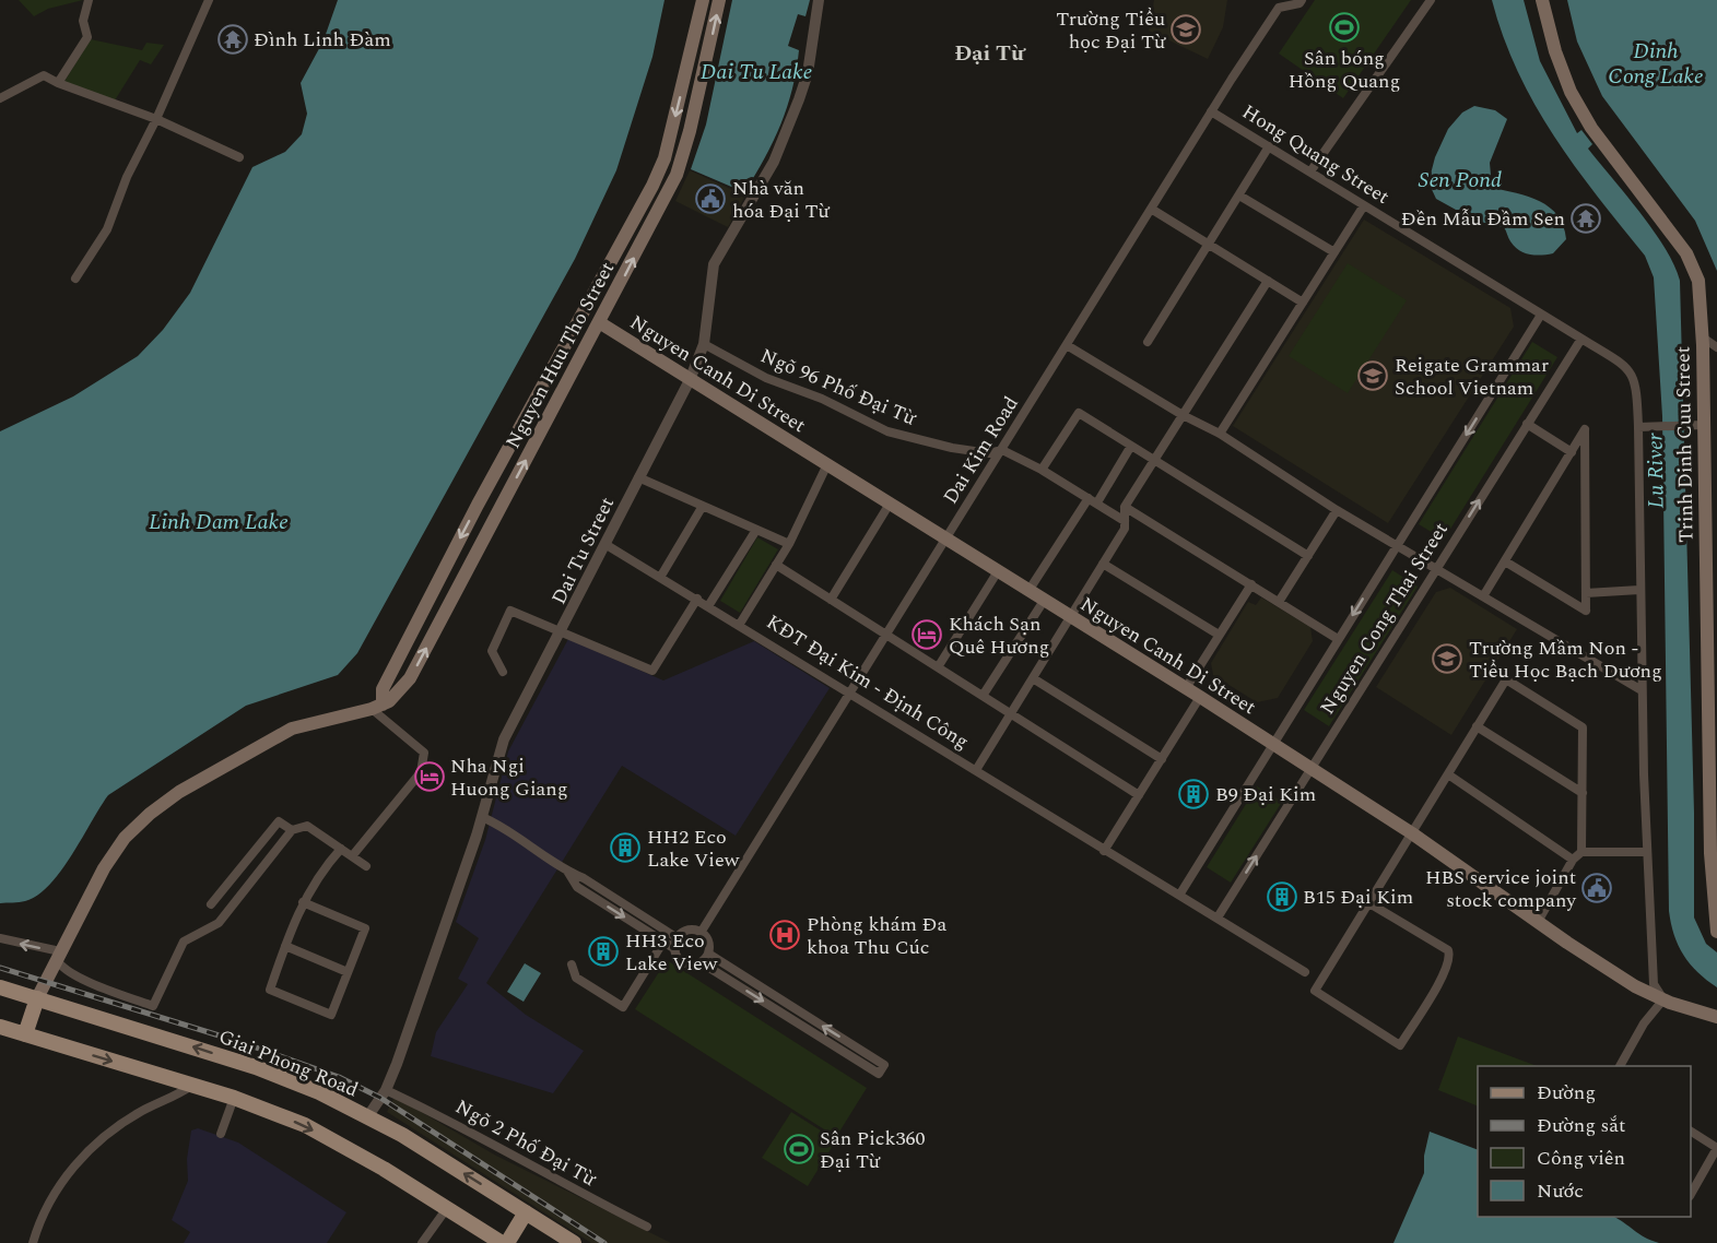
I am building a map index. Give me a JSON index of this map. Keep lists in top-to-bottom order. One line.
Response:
{"streets":{"main road":["Nguyen Huu Tho Street","Nguyen Canh Di Street","Trinh Dinh Cuu Street","Giai Phong Road"],"street":["Hong Quang Street","Ngõ 96 Phố Đại Từ","Dai Kim Road","Dai Tu Street","Nguyen Cong Thai Street","KĐT Đại Kim - Định Công","Ngõ 2 Phố Đại Từ"]},"crossings":[["Hong Quang Street","Dai Kim Road"],["Hong Quang Street","Nguyen Cong Thai Street"],["Nguyen Huu Tho Street","Nguyen Canh Di Street"],["Nguyen Huu Tho Street","Giai Phong Road"],["Nguyen Canh Di Street","Dai Kim Road"],["Nguyen Canh Di Street","Dai Tu Street"],["Nguyen Canh Di Street","Nguyen Cong Thai Street"],["Nguyen Canh Di Street","KĐT Đại Kim - Định Công"],["Ngõ 96 Phố Đại Từ","Dai Kim Road"],["Ngõ 96 Phố Đại Từ","Dai Tu Street"],["Dai Kim Road","KĐT Đại Kim - Định Công"],["Dai Tu Street","KĐT Đại Kim - Định Công"],["Dai Tu Street","Giai Phong Road"],["Dai Tu Street","Ngõ 2 Phố Đại Từ"],["Nguyen Cong Thai Street","KĐT Đại Kim - Định Công"]],"districts":["Đại Từ"],"water":["Dinh Cong Lake","Dai Tu Lake","Sen Pond","Lu River","Linh Dam Lake"],"places":{"sports":["Sân bóng Hồng Quang","Sân Pick360 Đại Từ"],"school or university":["Trường Tiểu học Đại Từ","Reigate Grammar School Vietnam","Trường Mầm Non - Tiểu Học Bạch Dương"],"temple":["Đình Linh Đàm","Đền Mẫu Đầm Sen"],"public building":["Nhà văn hóa Đại Từ","HBS service joint stock company"],"hotel":["Khách Sạn Quê Hương","Nha Ngi Huong Giang"],"building":["B9 Đại Kim","HH2 Eco Lake View","B15 Đại Kim","HH3 Eco Lake View"],"hospital":["Phòng khám Đa khoa Thu Cúc"]},"legend":["Đường","Đường sắt","Công viên","Nước"]}
